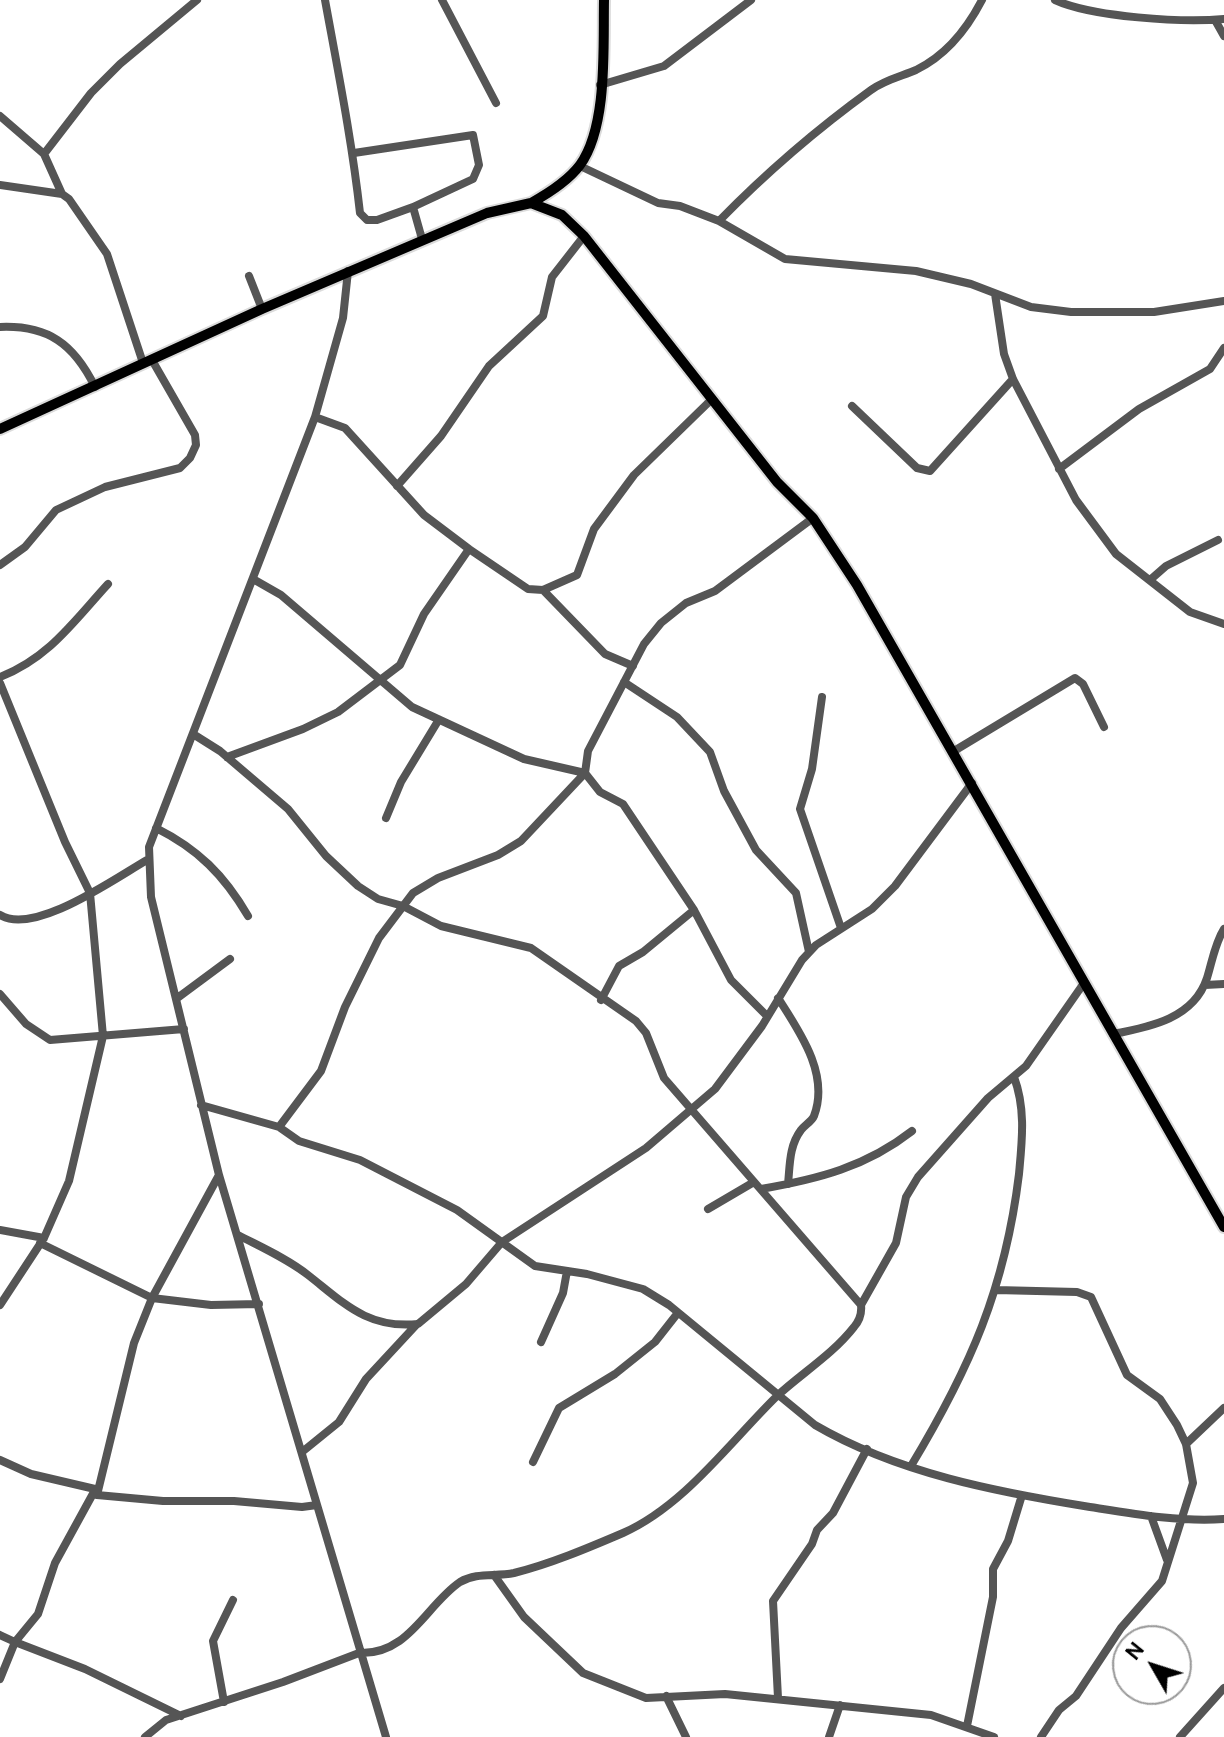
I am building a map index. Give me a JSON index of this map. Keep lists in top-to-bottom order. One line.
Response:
{"north":"top left"}
